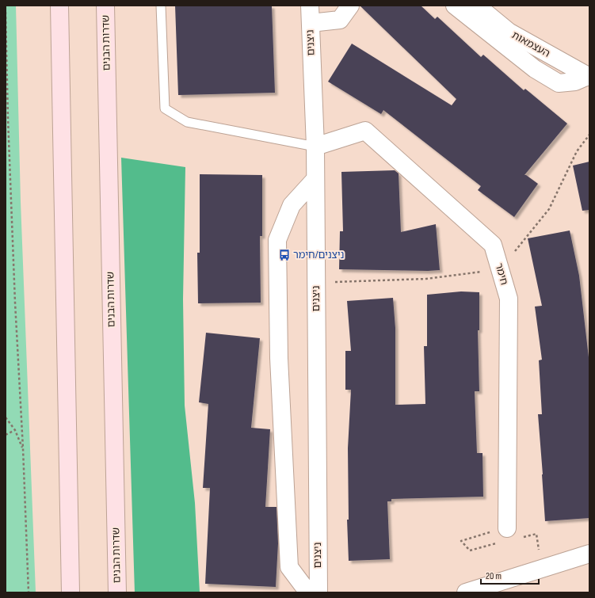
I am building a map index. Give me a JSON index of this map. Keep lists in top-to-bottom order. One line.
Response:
{"streets":{"main road":["שדרות הבנים"],"street":["ניצנים","העצמאות","חימר"]},"crossings":[["ניצנים","חימר"]],"places":{"bus stop":["ניצנים/חימר"]},"scale_bar":"20 m"}
